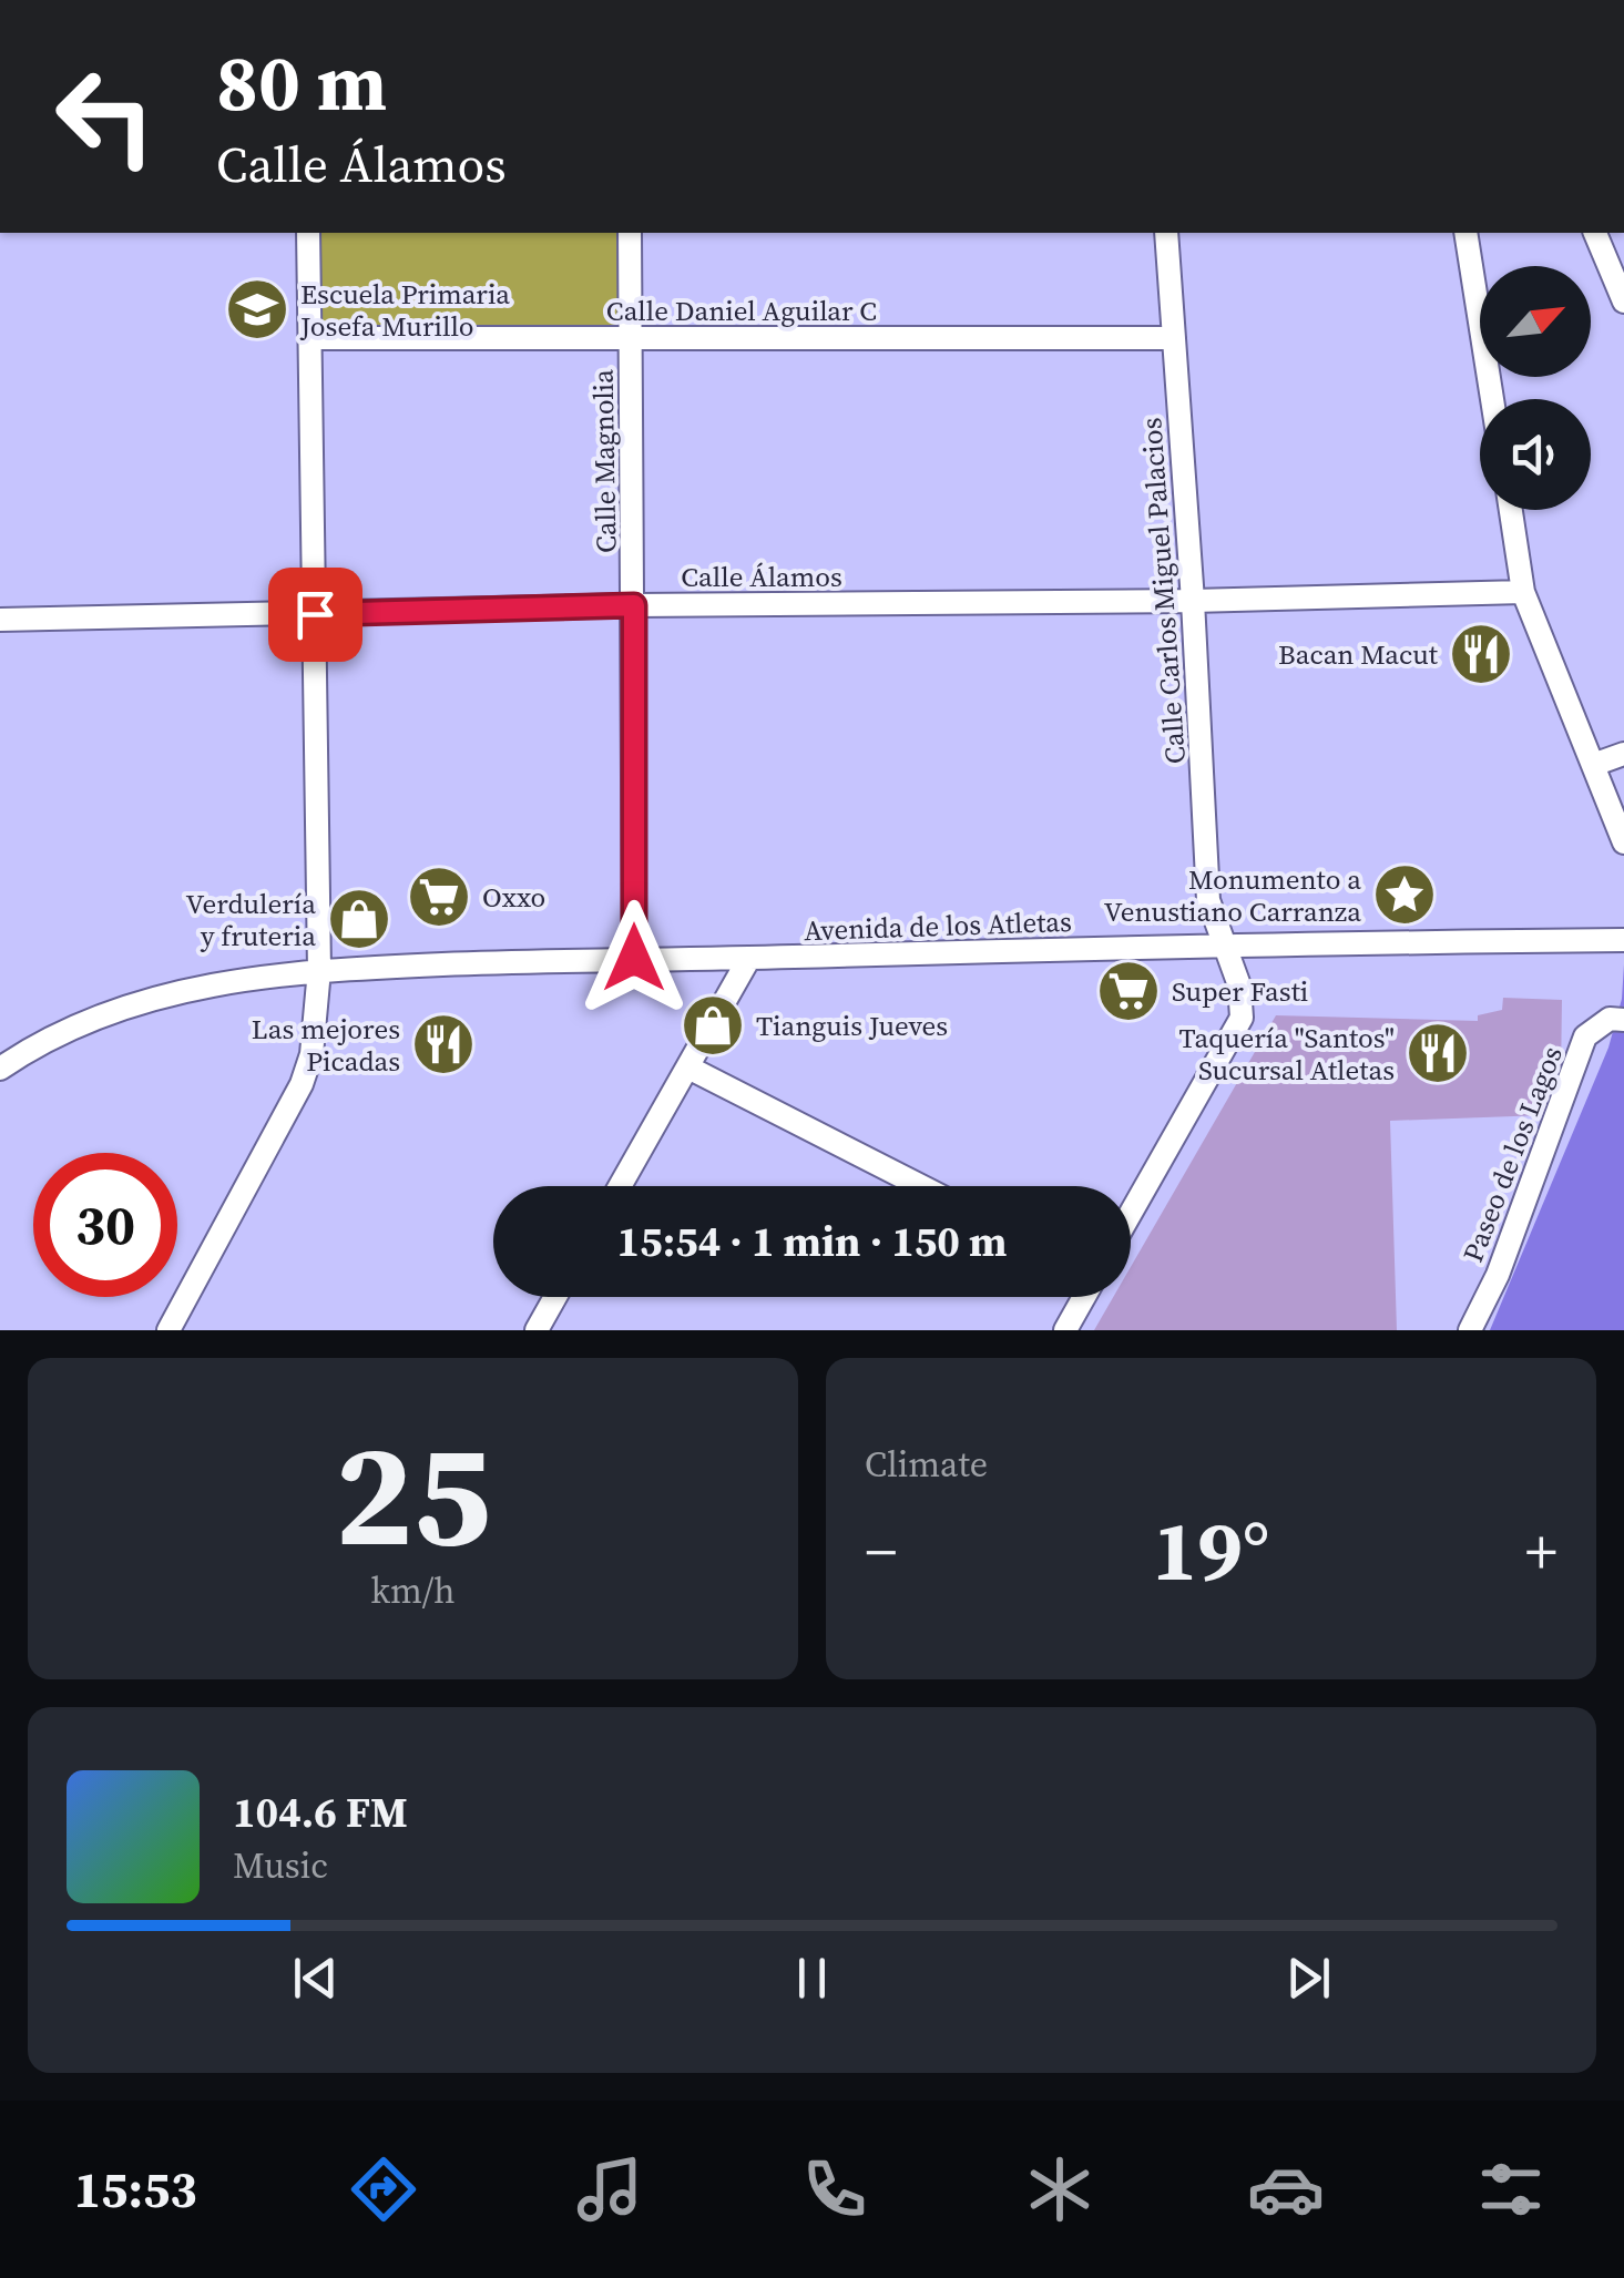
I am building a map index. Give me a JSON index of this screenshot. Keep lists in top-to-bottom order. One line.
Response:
{"streets":{"street":["Calle Daniel Aguilar C","Calle Magnolia","Calle Álamos","Calle Carlos Miguel Palacios","Avenida de los Atletas","Paseo de los Lagos"]},"crossings":[["Calle Daniel Aguilar C","Calle Magnolia"],["Calle Daniel Aguilar C","Calle Carlos Miguel Palacios"],["Calle Magnolia","Calle Álamos"],["Calle Magnolia","Avenida de los Atletas"],["Calle Álamos","Calle Carlos Miguel Palacios"],["Calle Carlos Miguel Palacios","Avenida de los Atletas"]],"places":{"school or university":["Escuela Primaria Josefa Murillo"],"restaurant":["Bacan Macut","Las mejores Picadas","Taquería \"Santos\" Sucursal Atletas"],"place":["Monumento a Venustiano Carranza"],"supermarket":["Oxxo","Super Fasti"],"shop":["Verdulería y fruteria","Tianguis Jueves"]},"north":"top right","page":{"turn":["80 m","Calle Álamos"],"limit":"30","trip":"15:54 · 1 min · 150 m","tile":[["25","km/h"],"Climate"],"heat":["−","19°","+"],"song":["104.6 FM","Music"],"tabs":"15:53"}}
